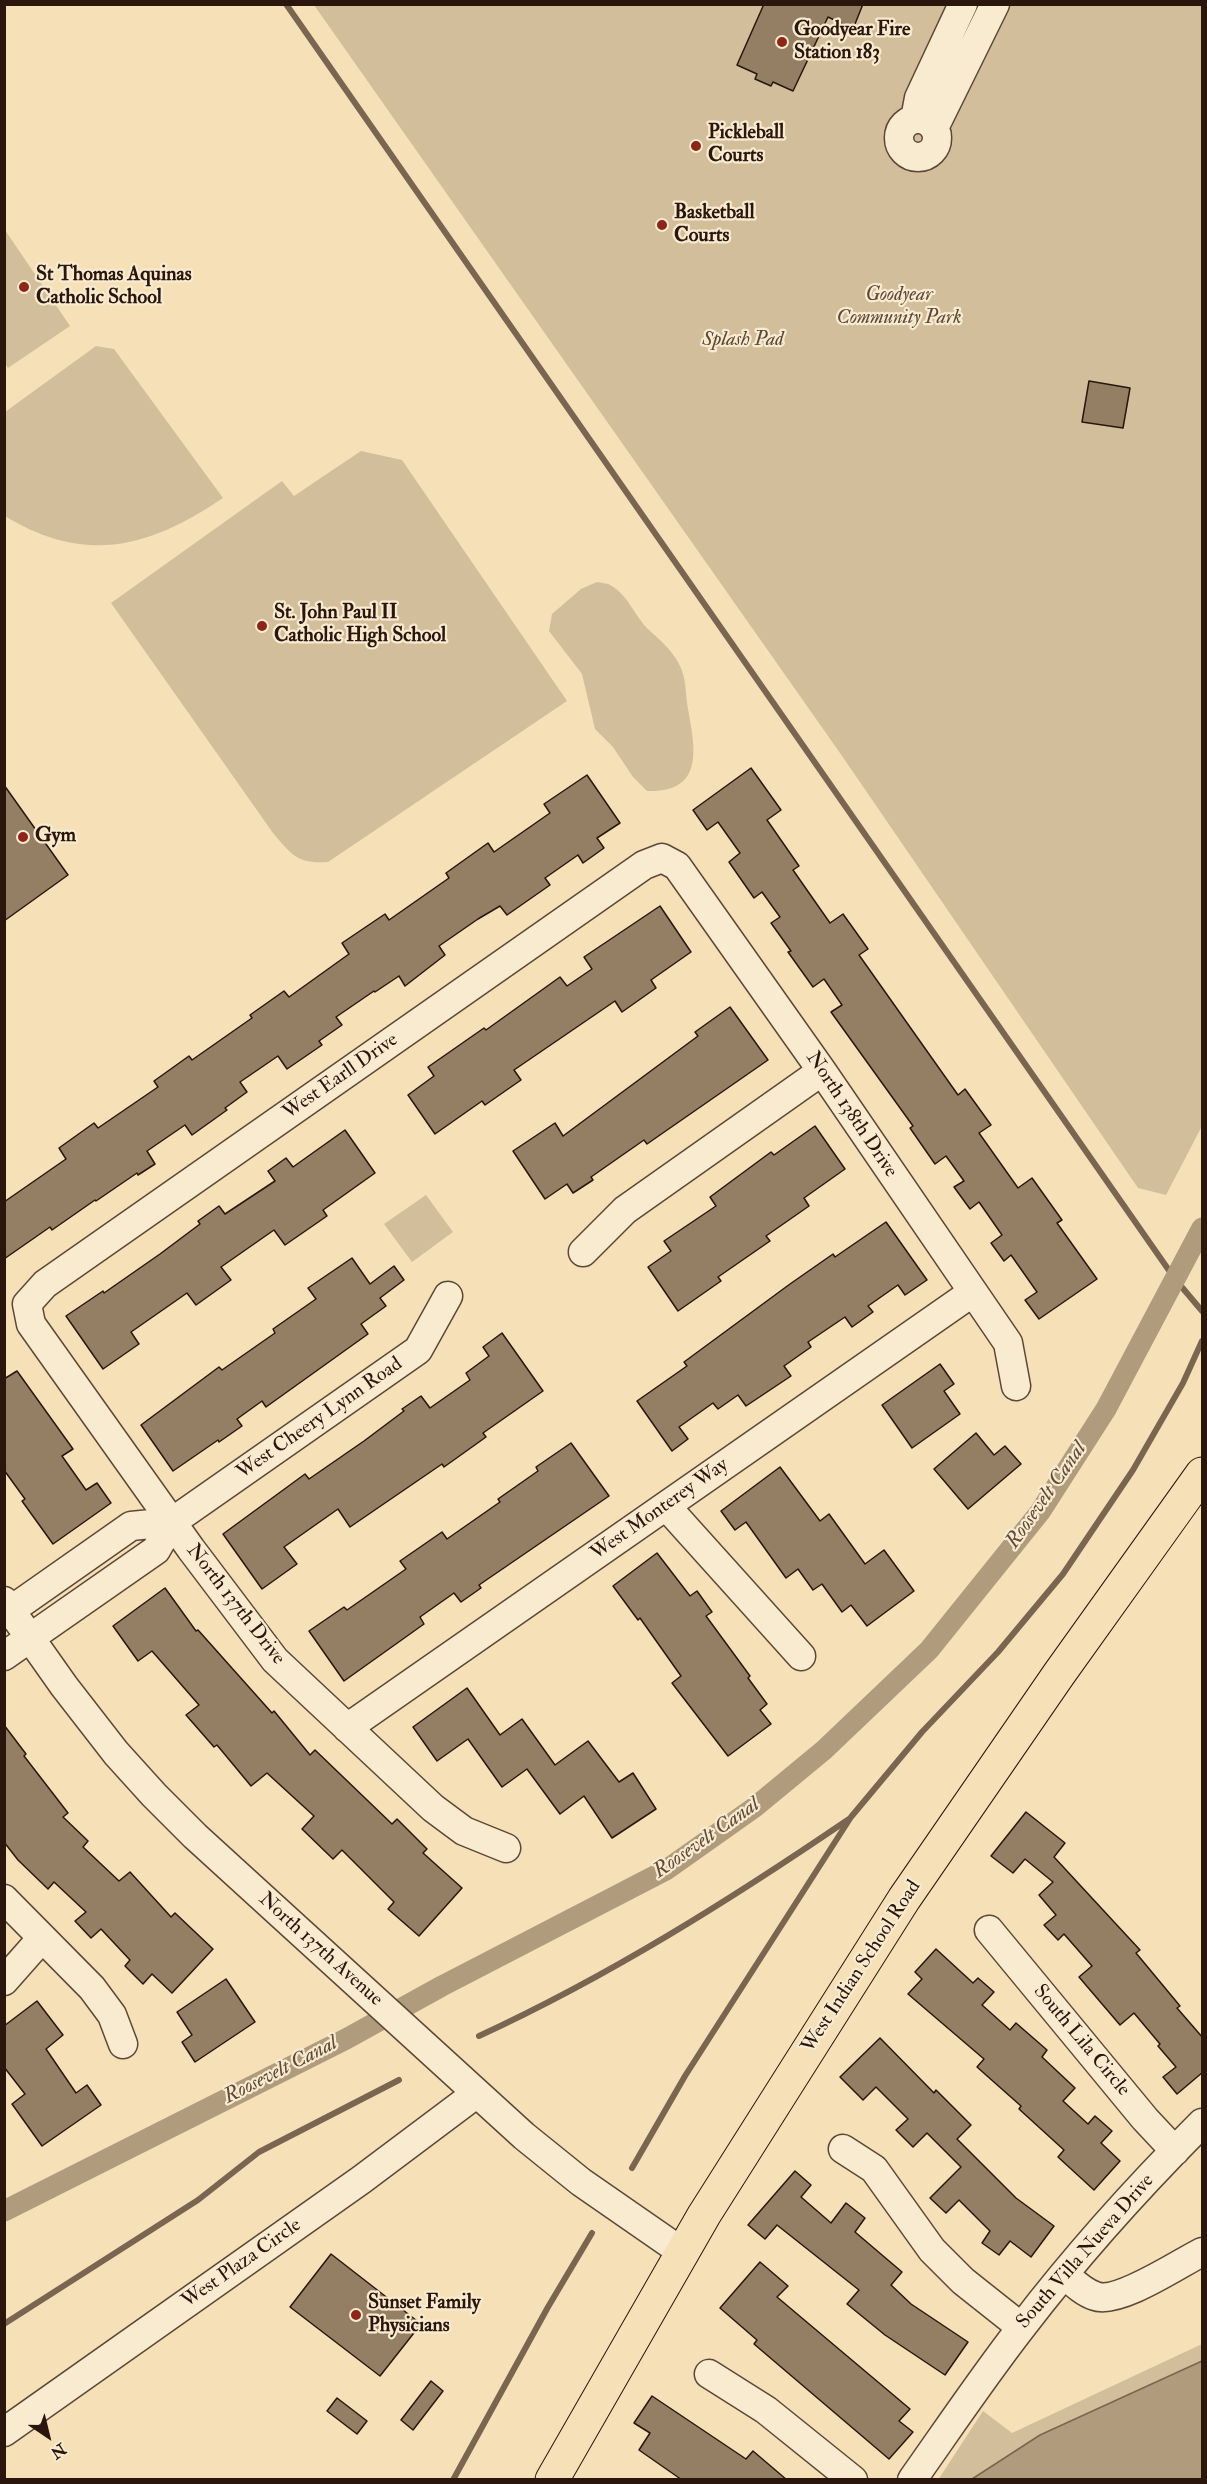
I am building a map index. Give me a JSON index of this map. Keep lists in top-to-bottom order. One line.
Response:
{"streets":{"main road":["West Indian School Road"],"street":["West Earll Drive","North 138th Drive","West Cheery Lynn Road","West Monterey Way","North 137th Drive","North 137th Avenue","South Lila Circle","South Villa Nueva Drive","West Plaza Circle"]},"crossings":[["West Earll Drive","North 138th Drive"],["West Earll Drive","North 137th Drive"],["North 138th Drive","West Monterey Way"],["West Cheery Lynn Road","North 137th Drive"],["West Cheery Lynn Road","North 137th Avenue"],["West Monterey Way","North 137th Drive"],["North 137th Avenue","West Indian School Road"],["North 137th Avenue","West Plaza Circle"],["South Lila Circle","South Villa Nueva Drive"]],"water":["Roosevelt Canal"],"parks":["Goodyear Community Park","Splash Pad"],"places":["Goodyear Fire Station 183","Pickleball Courts","Basketball Courts","St Thomas Aquinas Catholic School","St. John Paul II Catholic High School","Gym","Sunset Family Physicians"],"north":"bottom right"}
